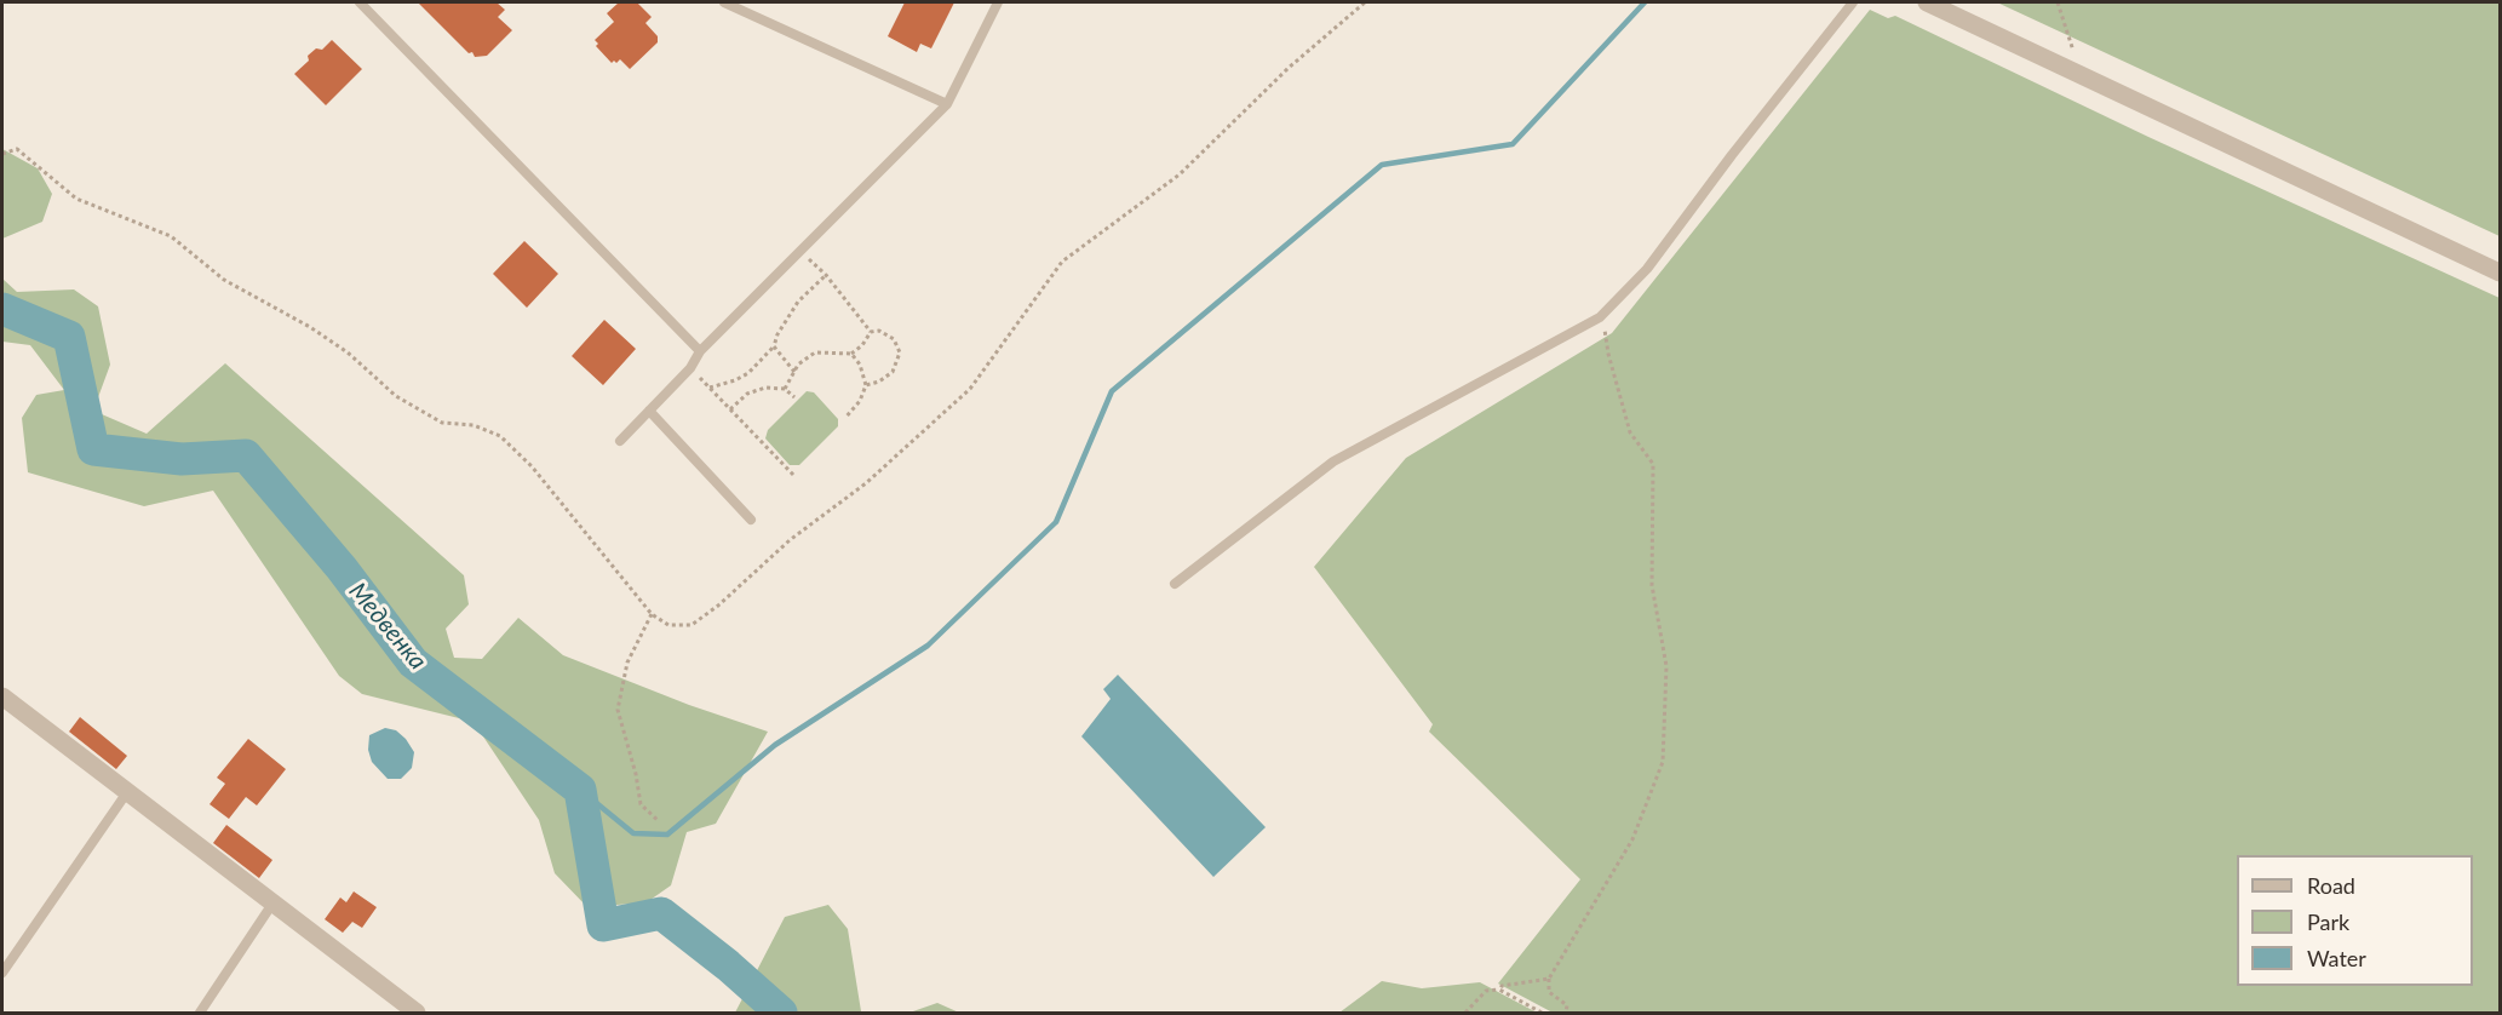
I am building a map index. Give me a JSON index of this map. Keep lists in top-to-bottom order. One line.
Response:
{"water":["Медвенка"],"legend":["Road","Park","Water"]}
